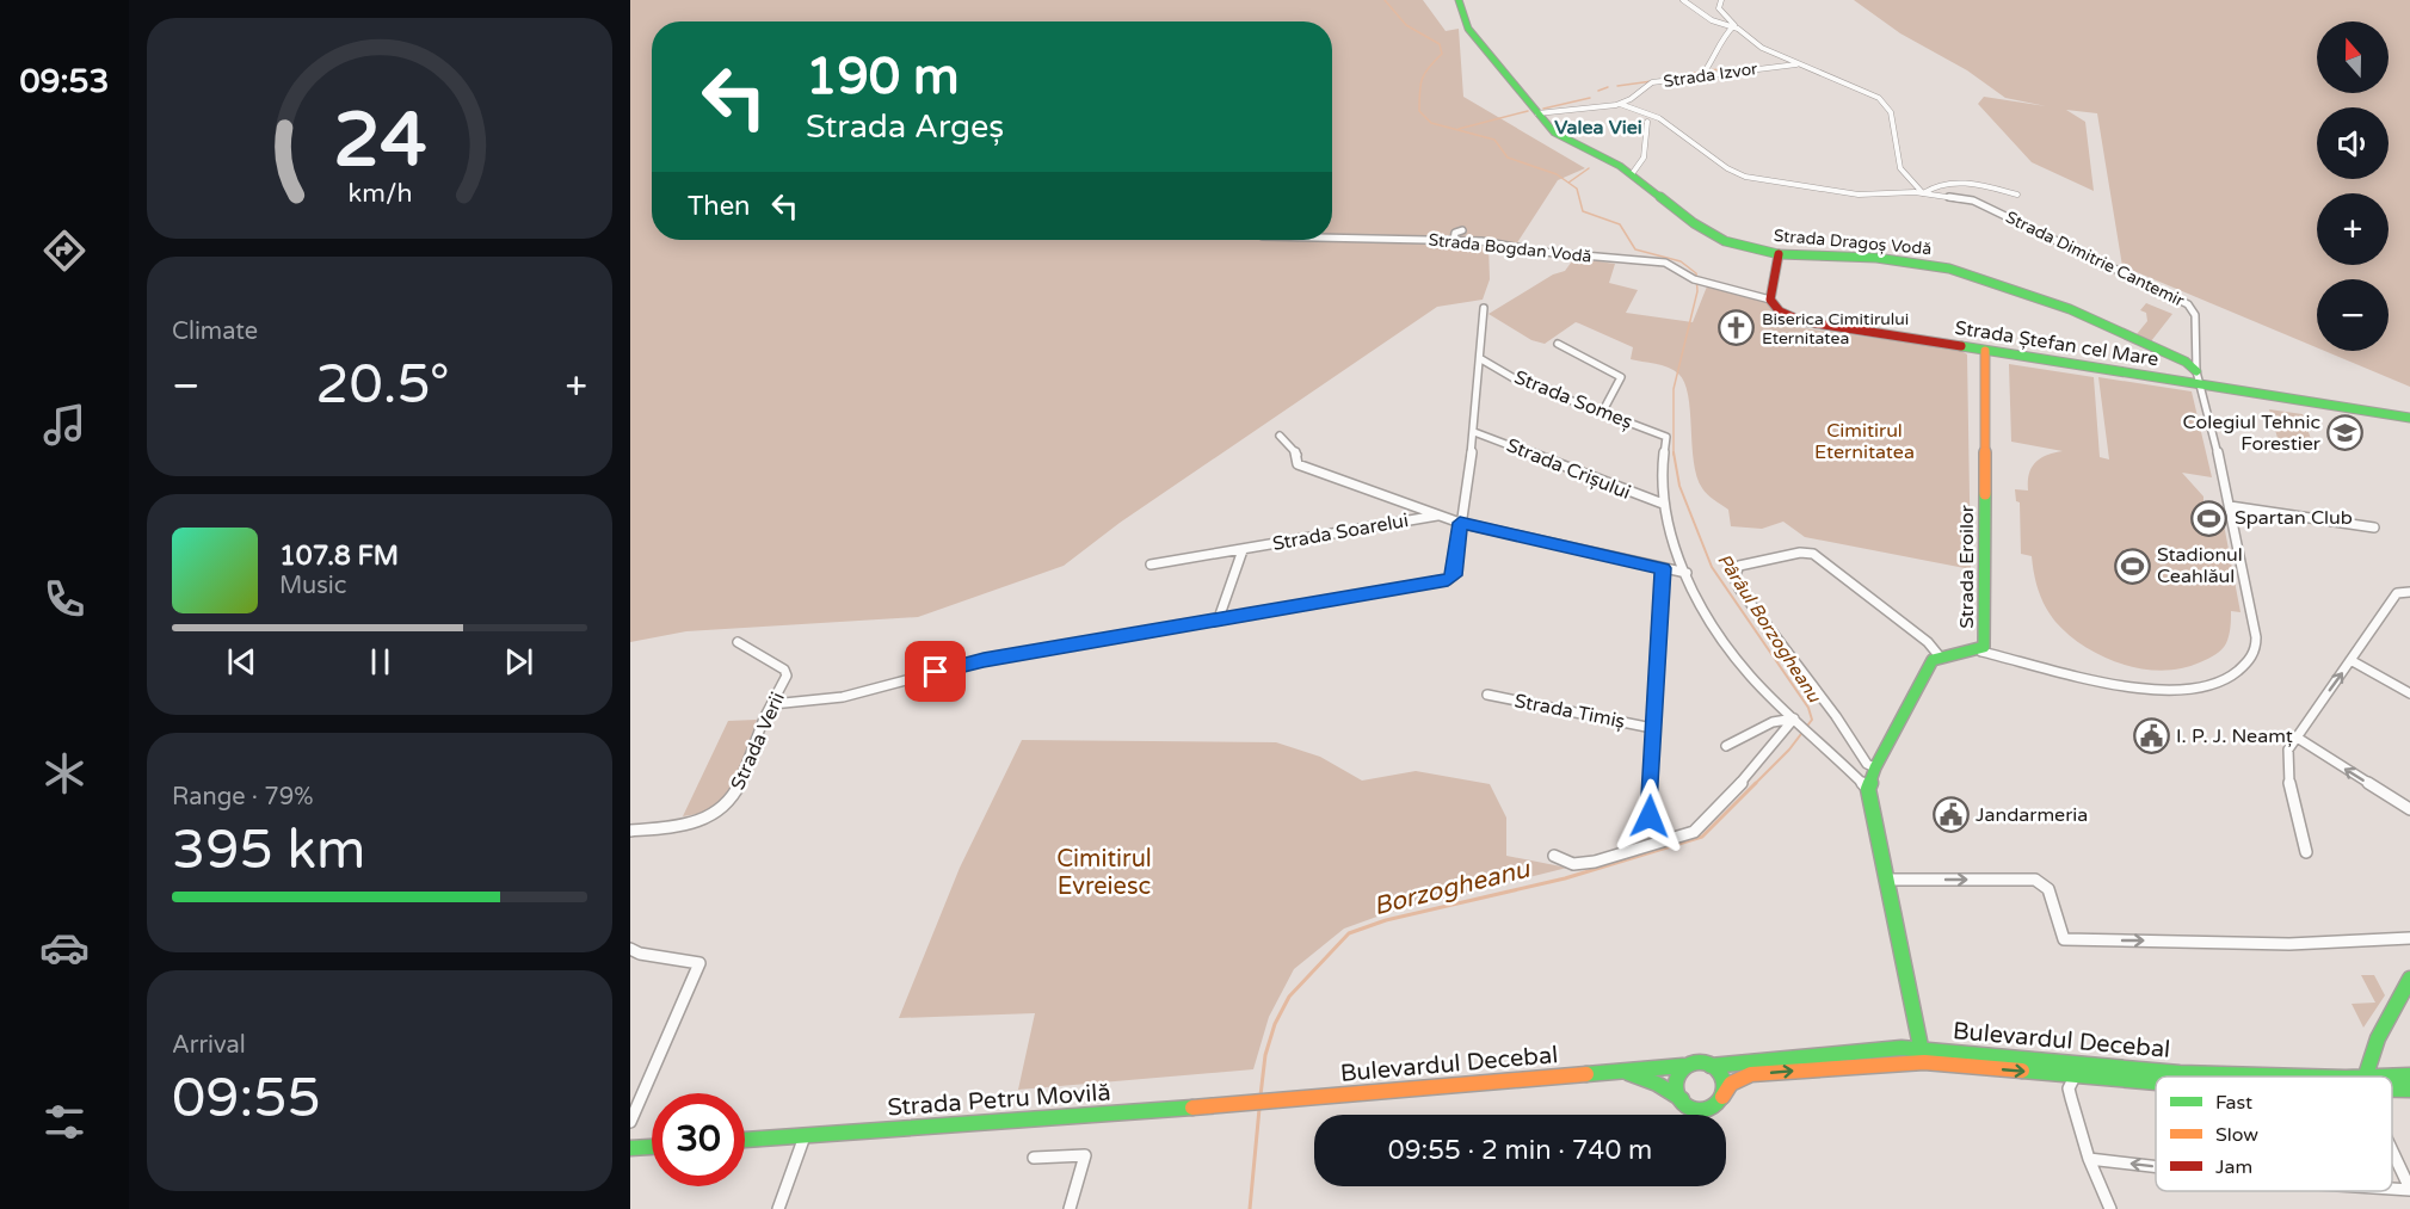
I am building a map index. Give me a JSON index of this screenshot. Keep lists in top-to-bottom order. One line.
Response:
{"streets":{"street":["Strada Izvor","Strada Dragoș Vodă","Strada Bogdan Vodă","Strada Dimitrie Cantemir","Strada Ștefan cel Mare","Strada Someș","Strada Crișului","Strada Soarelui","Strada Eroilor","Strada Timiș","Strada Verii","Bulevardul Decebal","Strada Petru Movilă"]},"crossings":[["Strada Izvor","Strada Dragoș Vodă"],["Strada Izvor","Strada Dimitrie Cantemir"],["Strada Dragoș Vodă","Strada Dimitrie Cantemir"],["Strada Bogdan Vodă","Strada Ștefan cel Mare"],["Strada Dimitrie Cantemir","Strada Ștefan cel Mare"],["Strada Dimitrie Cantemir","Strada Eroilor"],["Strada Ștefan cel Mare","Strada Eroilor"],["Strada Someș","Strada Crișului"],["Bulevardul Decebal","Strada Petru Movilă"]],"districts":["Valea Viei"],"water":["Pârâul Borzogheanu","Borzogheanu"],"parks":["Cimitirul Eternitatea","Cimitirul Evreiesc"],"places":{"church":["Biserica Cimitirului Eternitatea"],"school or university":["Colegiul Tehnic Forestier"],"sports":["Spartan Club","Stadionul Ceahlăul"],"public building":["I. P. J. Neamț","Jandarmeria"]},"legend":["Fast","Slow","Jam"],"north":"top","page":{"tabs":"09:53","map_buttons":["+","−"],"turn":["190 m","Strada Argeș"],"then":"Then","tile":["Climate",["Range · 79%","395 km"],["Arrival","09:55"]],"heat":["−","20.5°","+"],"song":["107.8 FM","Music"],"limit":"30","trip":"09:55 · 2 min · 740 m","gauge":["24","km/h"]}}
